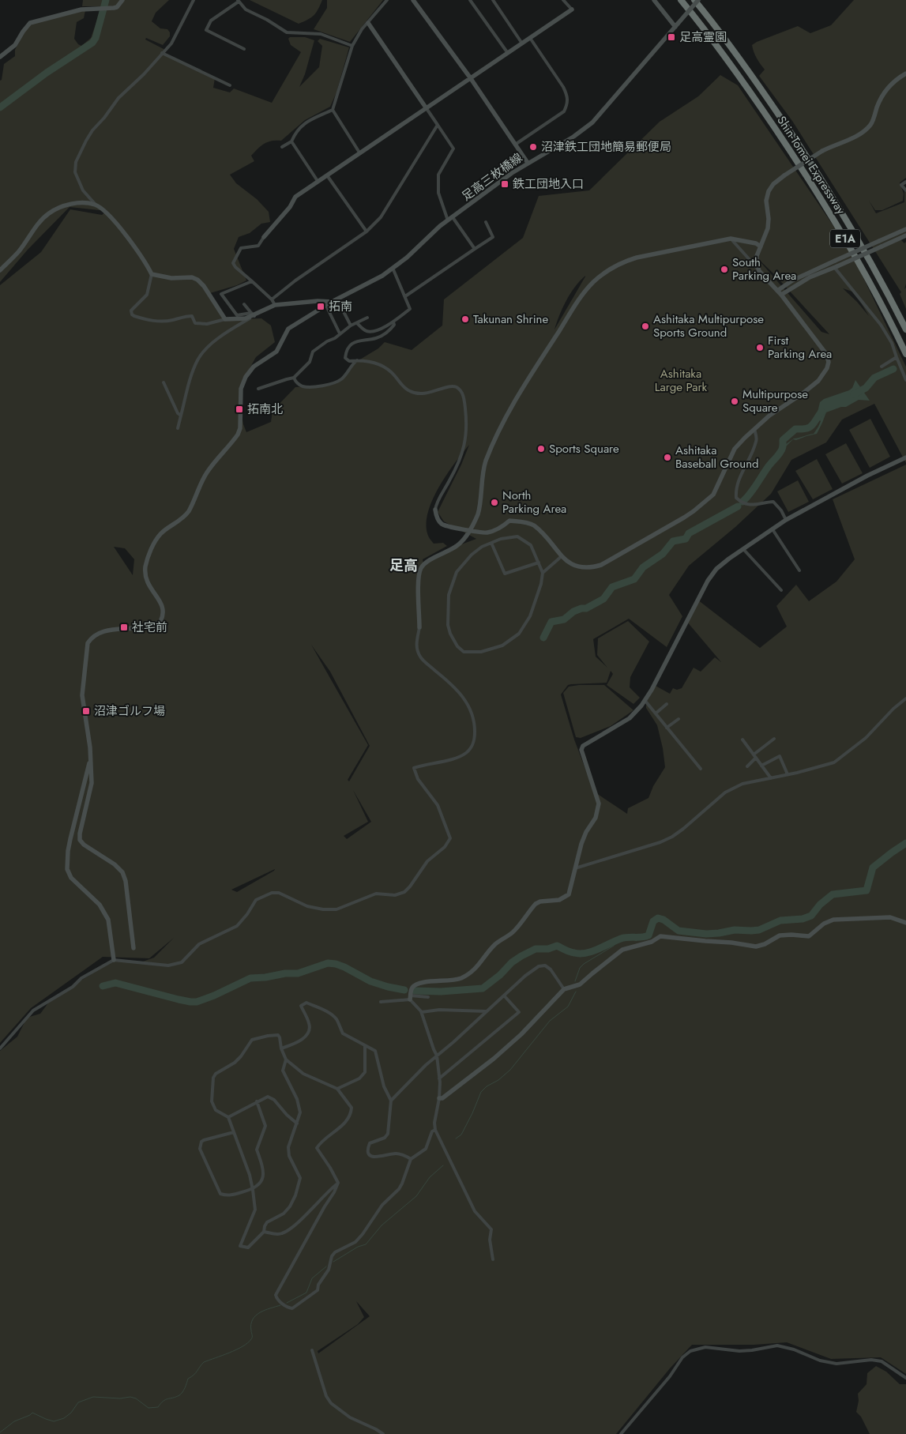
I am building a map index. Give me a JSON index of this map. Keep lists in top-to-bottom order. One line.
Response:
{"streets":{"highway":["Shin-Tomei Expressway","E1A"],"street":["足高三枚橋線"]},"districts":["足高"],"parks":["Ashitaka Large Park"],"places":{"transit":["足高霊園","鉄工団地入口","拓南","拓南北","社宅前","沼津ゴルフ場"],"other":["沼津鉄工団地簡易郵便局","South Parking Area","Takunan Shrine","Ashitaka Multipurpose Sports Ground","First Parking Area","Multipurpose Square","Sports Square","Ashitaka Baseball Ground","North Parking Area"]}}
